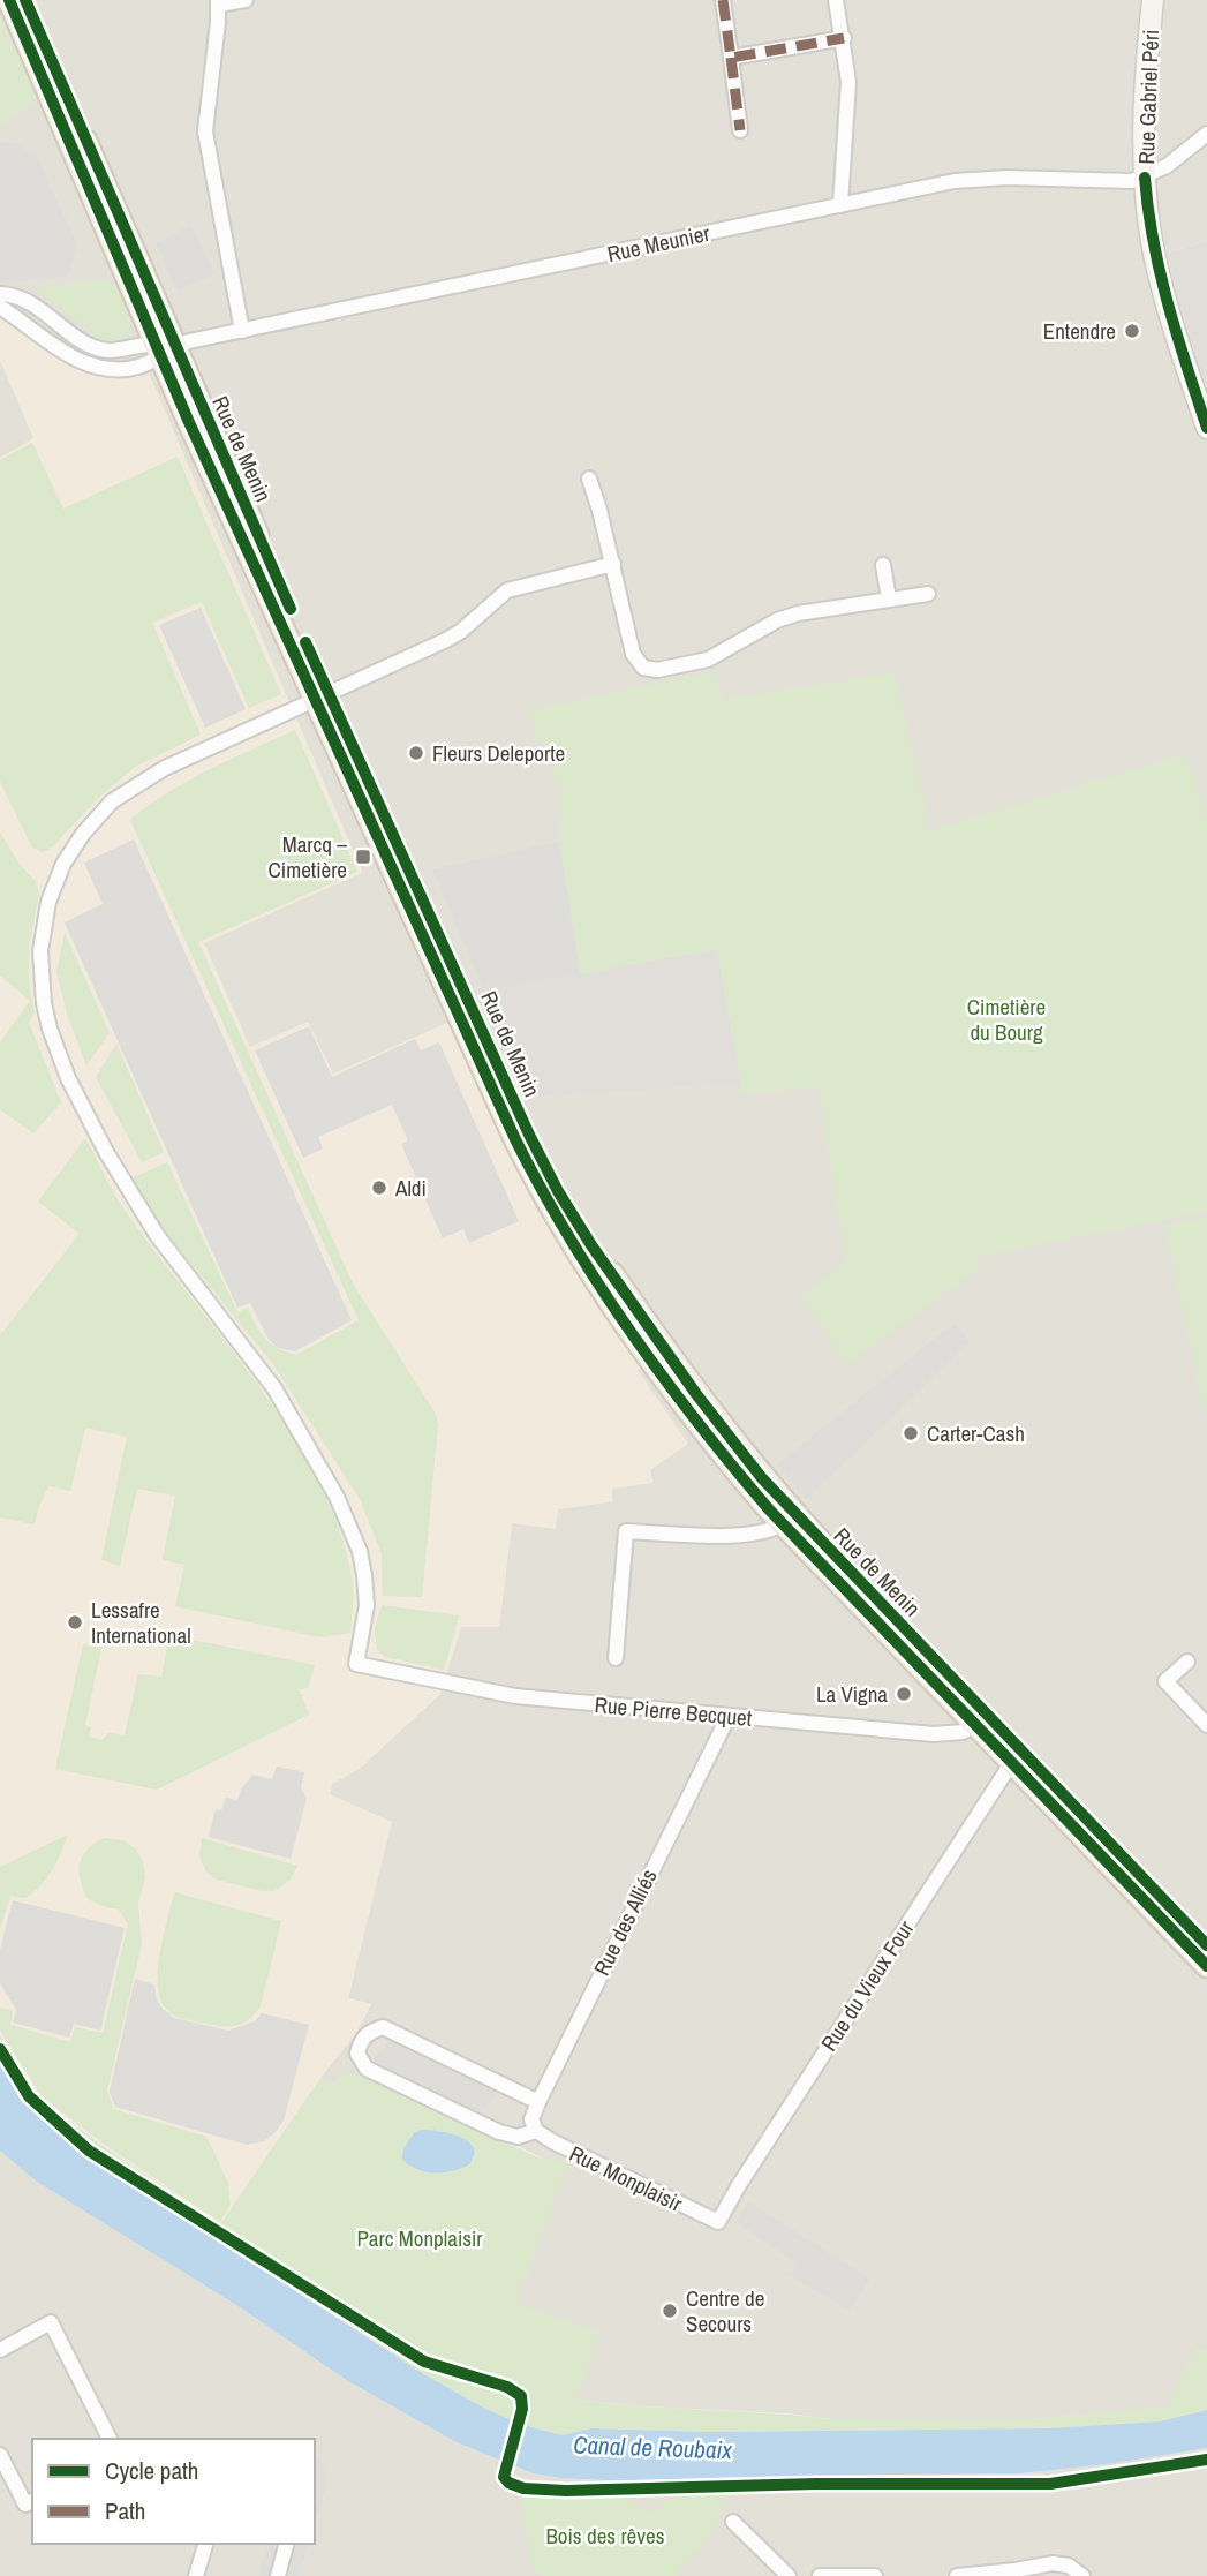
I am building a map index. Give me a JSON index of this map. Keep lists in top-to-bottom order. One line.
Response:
{"streets":{"main road":["Rue Gabriel Péri","Rue de Menin"],"street":["Rue Meunier","Rue Pierre Becquet","Rue des Alliés","Rue du Vieux Four","Rue Monplaisir"]},"crossings":[["Rue Gabriel Péri","Rue Meunier"],["Rue Meunier","Rue de Menin"],["Rue de Menin","Rue Pierre Becquet"],["Rue de Menin","Rue du Vieux Four"],["Rue Pierre Becquet","Rue des Alliés"],["Rue des Alliés","Rue Monplaisir"],["Rue du Vieux Four","Rue Monplaisir"]],"water":["Canal de Roubaix"],"parks":["Cimetière du Bourg","Parc Monplaisir","Bois des rêves"],"places":{"other":["Entendre","Fleurs Deleporte","Aldi","Carter-Cash","Lessafre International","La Vigna","Centre de Secours"],"transit":["Marcq – Cimetière"]},"legend":["Cycle path","Path"]}
